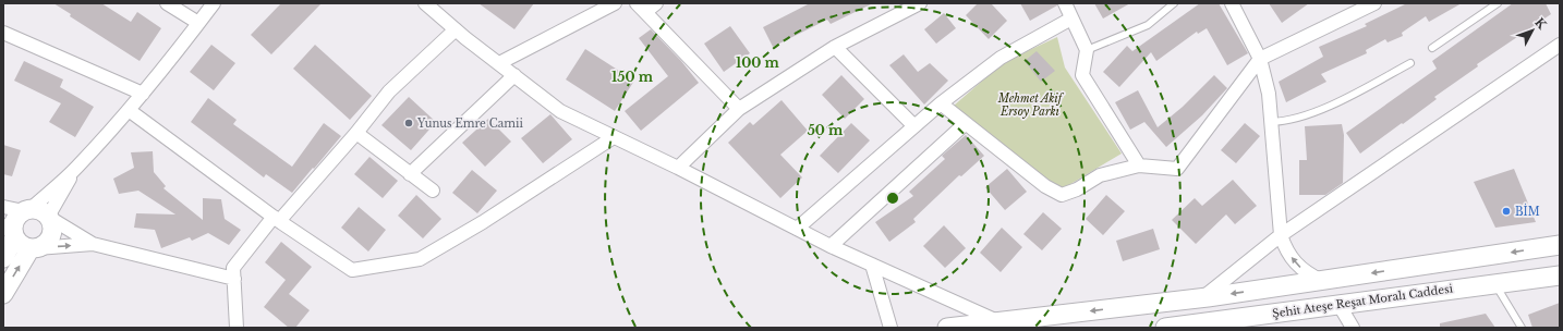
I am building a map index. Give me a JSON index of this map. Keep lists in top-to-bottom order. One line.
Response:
{"streets":{"main road":["Şehit Ateşe Reşat Moralı Caddesi"]},"parks":["Mehmet Akif Ersoy Parkı"],"places":["Yunus Emre Camii","BİM"],"north":"top right","rings":["100 m","150 m","50 m"]}
